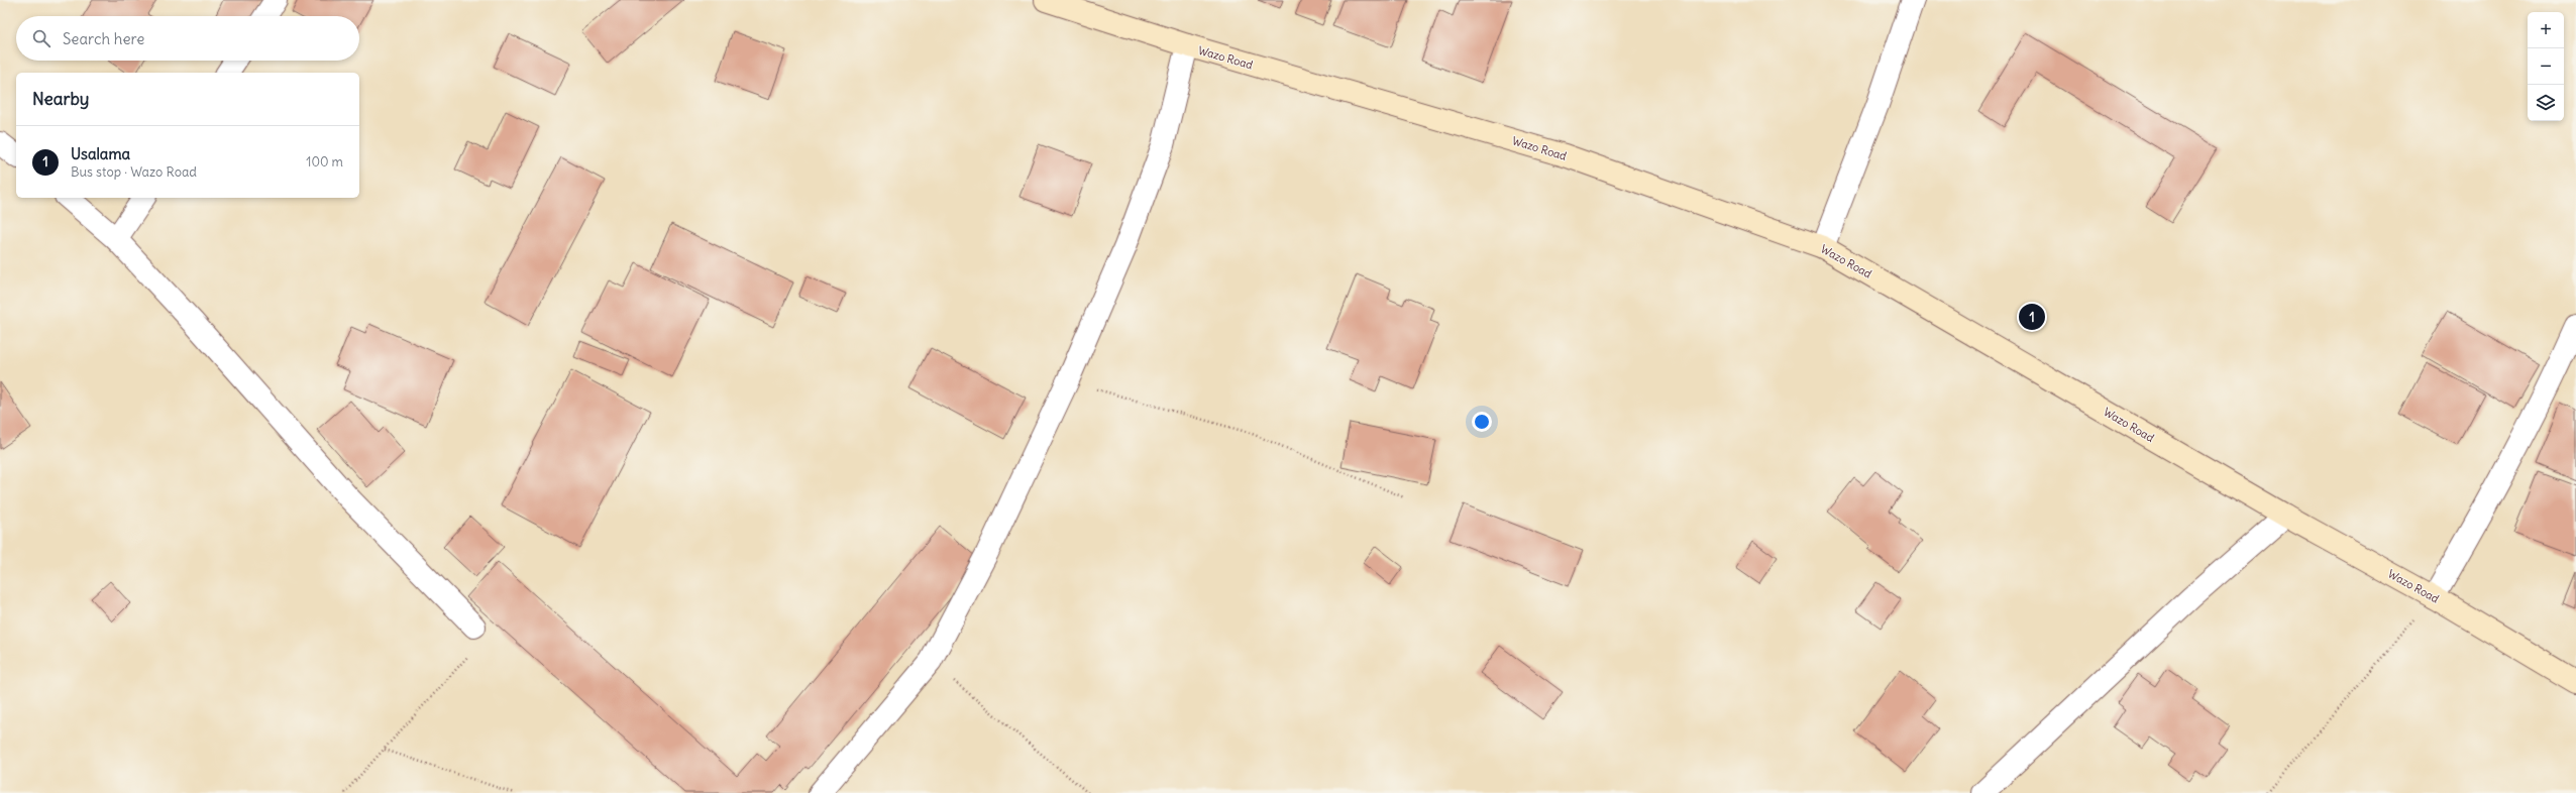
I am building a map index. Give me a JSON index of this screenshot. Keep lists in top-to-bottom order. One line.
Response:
{"streets":{"main road":["Wazo Road"]},"page":{"map_buttons":["+","−"],"search":"Search here","heading":"Nearby","list":[{"mark":"1","name":"Usalama","note":"Bus stop · Wazo Road","value":"100 m"}],"pins":"1"}}
